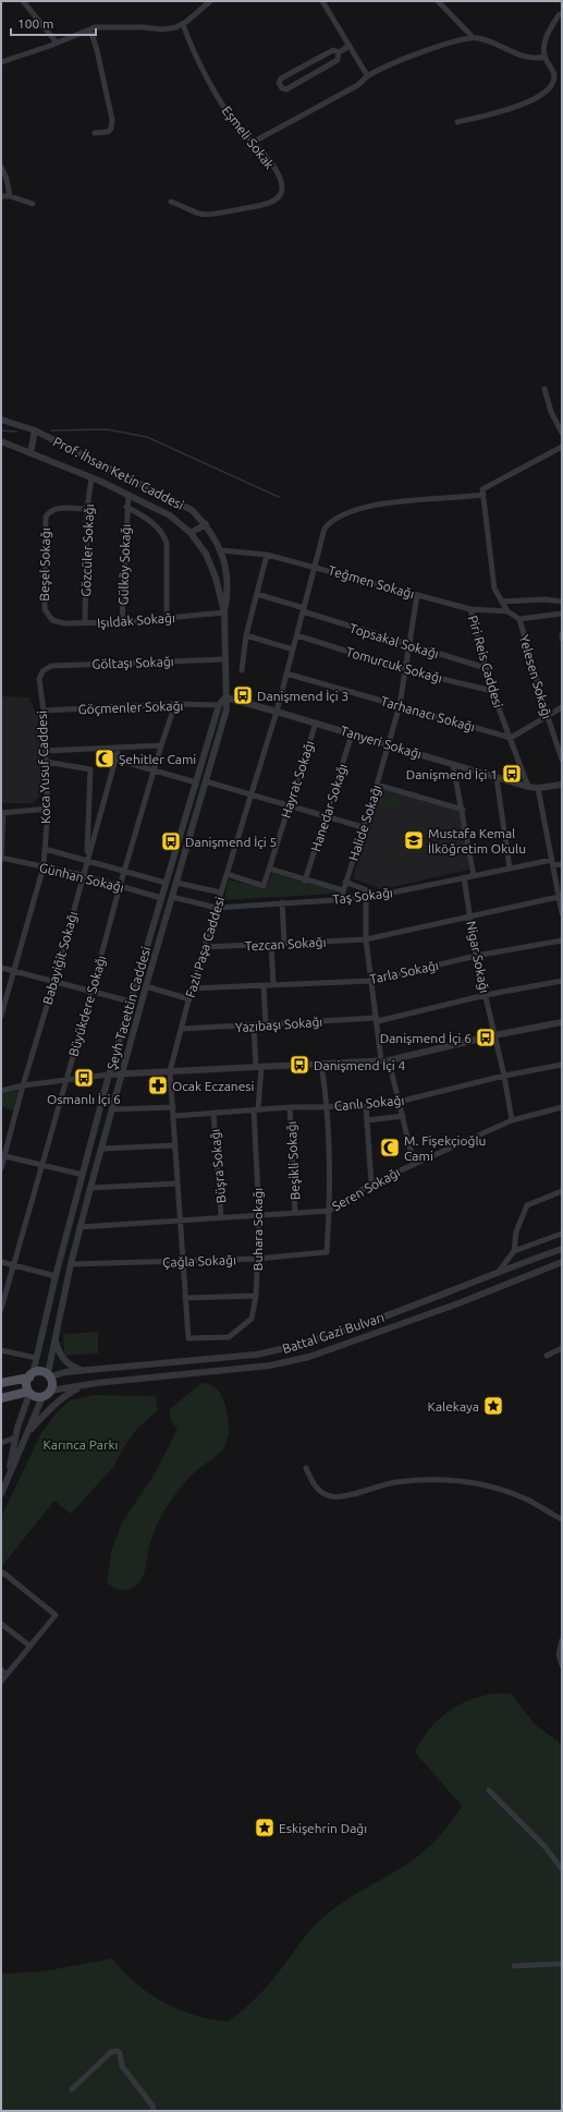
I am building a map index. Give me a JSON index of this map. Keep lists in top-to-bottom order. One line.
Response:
{"streets":{"street":["Eşmeli Sokak","Prof. İhsan Ketin Caddesi","Gözcüler Sokağı","Beşel Sokağı","Gülköy Sokağı","Teğmen Sokağı","Işıldak Sokağı","Topsakal Sokağı","Piri Reis Caddesi","Göltaşı Sokağı","Tomurcuk Sokağı","Yelesen Sokağı","Göçmenler Sokağı","Tarhanacı Sokağı","Tanyeri Sokağı","Koca Yusuf Caddesi","Hayrat Sokağı","Hanedar Sokağı","Halide Sokağı","Günhan Sokağı","Taş Sokağı","Tezcan Sokağı","Fazlı Paşa Caddesi","Nigar Sokağı","Babayiğit Sokağı","Tarla Sokağı","Büyükdere Sokağı","Şeyh Tacettin Caddesi","Yazıbaşı Sokağı","Canlı Sokağı","Beşikli Sokağı","Büşra Sokağı","Seren Sokağı","Buhara Sokağı","Çağla Sokağı","Battal Gazi Bulvarı"]},"crossings":[["Prof. İhsan Ketin Caddesi","Gözcüler Sokağı"],["Prof. İhsan Ketin Caddesi","Gülköy Sokağı"],["Prof. İhsan Ketin Caddesi","Teğmen Sokağı"],["Prof. İhsan Ketin Caddesi","Işıldak Sokağı"],["Prof. İhsan Ketin Caddesi","Şeyh Tacettin Caddesi"],["Gözcüler Sokağı","Beşel Sokağı"],["Gözcüler Sokağı","Işıldak Sokağı"],["Beşel Sokağı","Işıldak Sokağı"],["Gülköy Sokağı","Işıldak Sokağı"],["Teğmen Sokağı","Piri Reis Caddesi"],["Teğmen Sokağı","Yelesen Sokağı"],["Teğmen Sokağı","Halide Sokağı"],["Teğmen Sokağı","Fazlı Paşa Caddesi"],["Işıldak Sokağı","Şeyh Tacettin Caddesi"],["Topsakal Sokağı","Piri Reis Caddesi"],["Topsakal Sokağı","Halide Sokağı"],["Topsakal Sokağı","Fazlı Paşa Caddesi"],["Piri Reis Caddesi","Tomurcuk Sokağı"],["Piri Reis Caddesi","Tarhanacı Sokağı"],["Piri Reis Caddesi","Tanyeri Sokağı"],["Göltaşı Sokağı","Koca Yusuf Caddesi"],["Göltaşı Sokağı","Şeyh Tacettin Caddesi"],["Tomurcuk Sokağı","Halide Sokağı"],["Tomurcuk Sokağı","Fazlı Paşa Caddesi"],["Göçmenler Sokağı","Koca Yusuf Caddesi"],["Göçmenler Sokağı","Büyükdere Sokağı"],["Göçmenler Sokağı","Şeyh Tacettin Caddesi"],["Tarhanacı Sokağı","Halide Sokağı"],["Tarhanacı Sokağı","Fazlı Paşa Caddesi"],["Tanyeri Sokağı","Hayrat Sokağı"],["Tanyeri Sokağı","Hanedar Sokağı"],["Tanyeri Sokağı","Halide Sokağı"],["Tanyeri Sokağı","Fazlı Paşa Caddesi"],["Tanyeri Sokağı","Şeyh Tacettin Caddesi"],["Koca Yusuf Caddesi","Günhan Sokağı"],["Hayrat Sokağı","Fazlı Paşa Caddesi"],["Halide Sokağı","Taş Sokağı"],["Günhan Sokağı","Babayiğit Sokağı"],["Günhan Sokağı","Büyükdere Sokağı"],["Günhan Sokağı","Şeyh Tacettin Caddesi"],["Taş Sokağı","Fazlı Paşa Caddesi"],["Taş Sokağı","Nigar Sokağı"],["Taş Sokağı","Şeyh Tacettin Caddesi"],["Tezcan Sokağı","Fazlı Paşa Caddesi"],["Tezcan Sokağı","Nigar Sokağı"],["Fazlı Paşa Caddesi","Tarla Sokağı"],["Fazlı Paşa Caddesi","Yazıbaşı Sokağı"],["Fazlı Paşa Caddesi","Canlı Sokağı"],["Fazlı Paşa Caddesi","Seren Sokağı"],["Fazlı Paşa Caddesi","Buhara Sokağı"],["Fazlı Paşa Caddesi","Çağla Sokağı"],["Nigar Sokağı","Tarla Sokağı"],["Nigar Sokağı","Yazıbaşı Sokağı"],["Nigar Sokağı","Canlı Sokağı"],["Nigar Sokağı","Seren Sokağı"],["Şeyh Tacettin Caddesi","Seren Sokağı"],["Şeyh Tacettin Caddesi","Çağla Sokağı"],["Şeyh Tacettin Caddesi","Battal Gazi Bulvarı"],["Yazıbaşı Sokağı","Buhara Sokağı"],["Canlı Sokağı","Beşikli Sokağı"],["Canlı Sokağı","Büşra Sokağı"],["Canlı Sokağı","Buhara Sokağı"],["Beşikli Sokağı","Seren Sokağı"],["Büşra Sokağı","Seren Sokağı"],["Seren Sokağı","Buhara Sokağı"],["Seren Sokağı","Çağla Sokağı"],["Buhara Sokağı","Çağla Sokağı"]],"parks":["Karınca Parkı"],"places":{"bus stop":["Danişmend İçi 3","Danişmend İçi 1","Danişmend İçi 5","Danişmend İçi 6","Danişmend İçi 4","Osmanlı İçi 6"],"mosque":["Şehitler Cami","M. Fişekçioğlu Cami"],"school or university":["Mustafa Kemal İlköğretim Okulu"],"pharmacy":["Ocak Eczanesi"],"place":["Kalekaya","Eskişehrin Dağı"]},"scale_bar":"100 m"}
